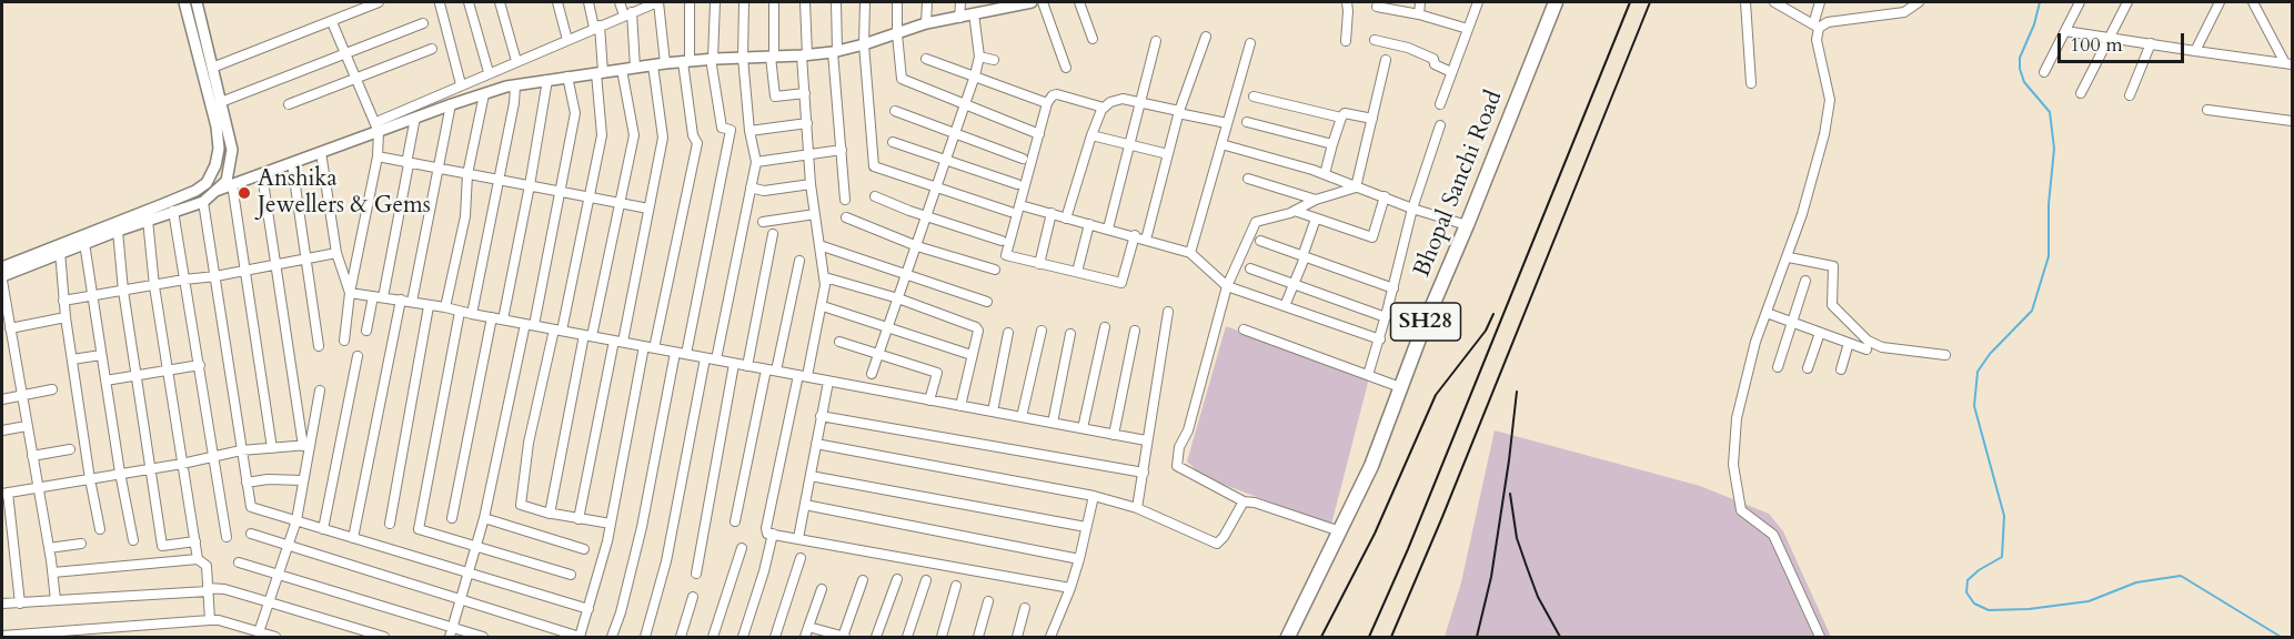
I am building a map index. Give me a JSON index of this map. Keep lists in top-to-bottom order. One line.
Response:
{"streets":{"main road":["Bhopal Sanchi Road","SH28"]},"places":["Anshika Jewellers & Gems"],"scale_bar":"100 m"}
